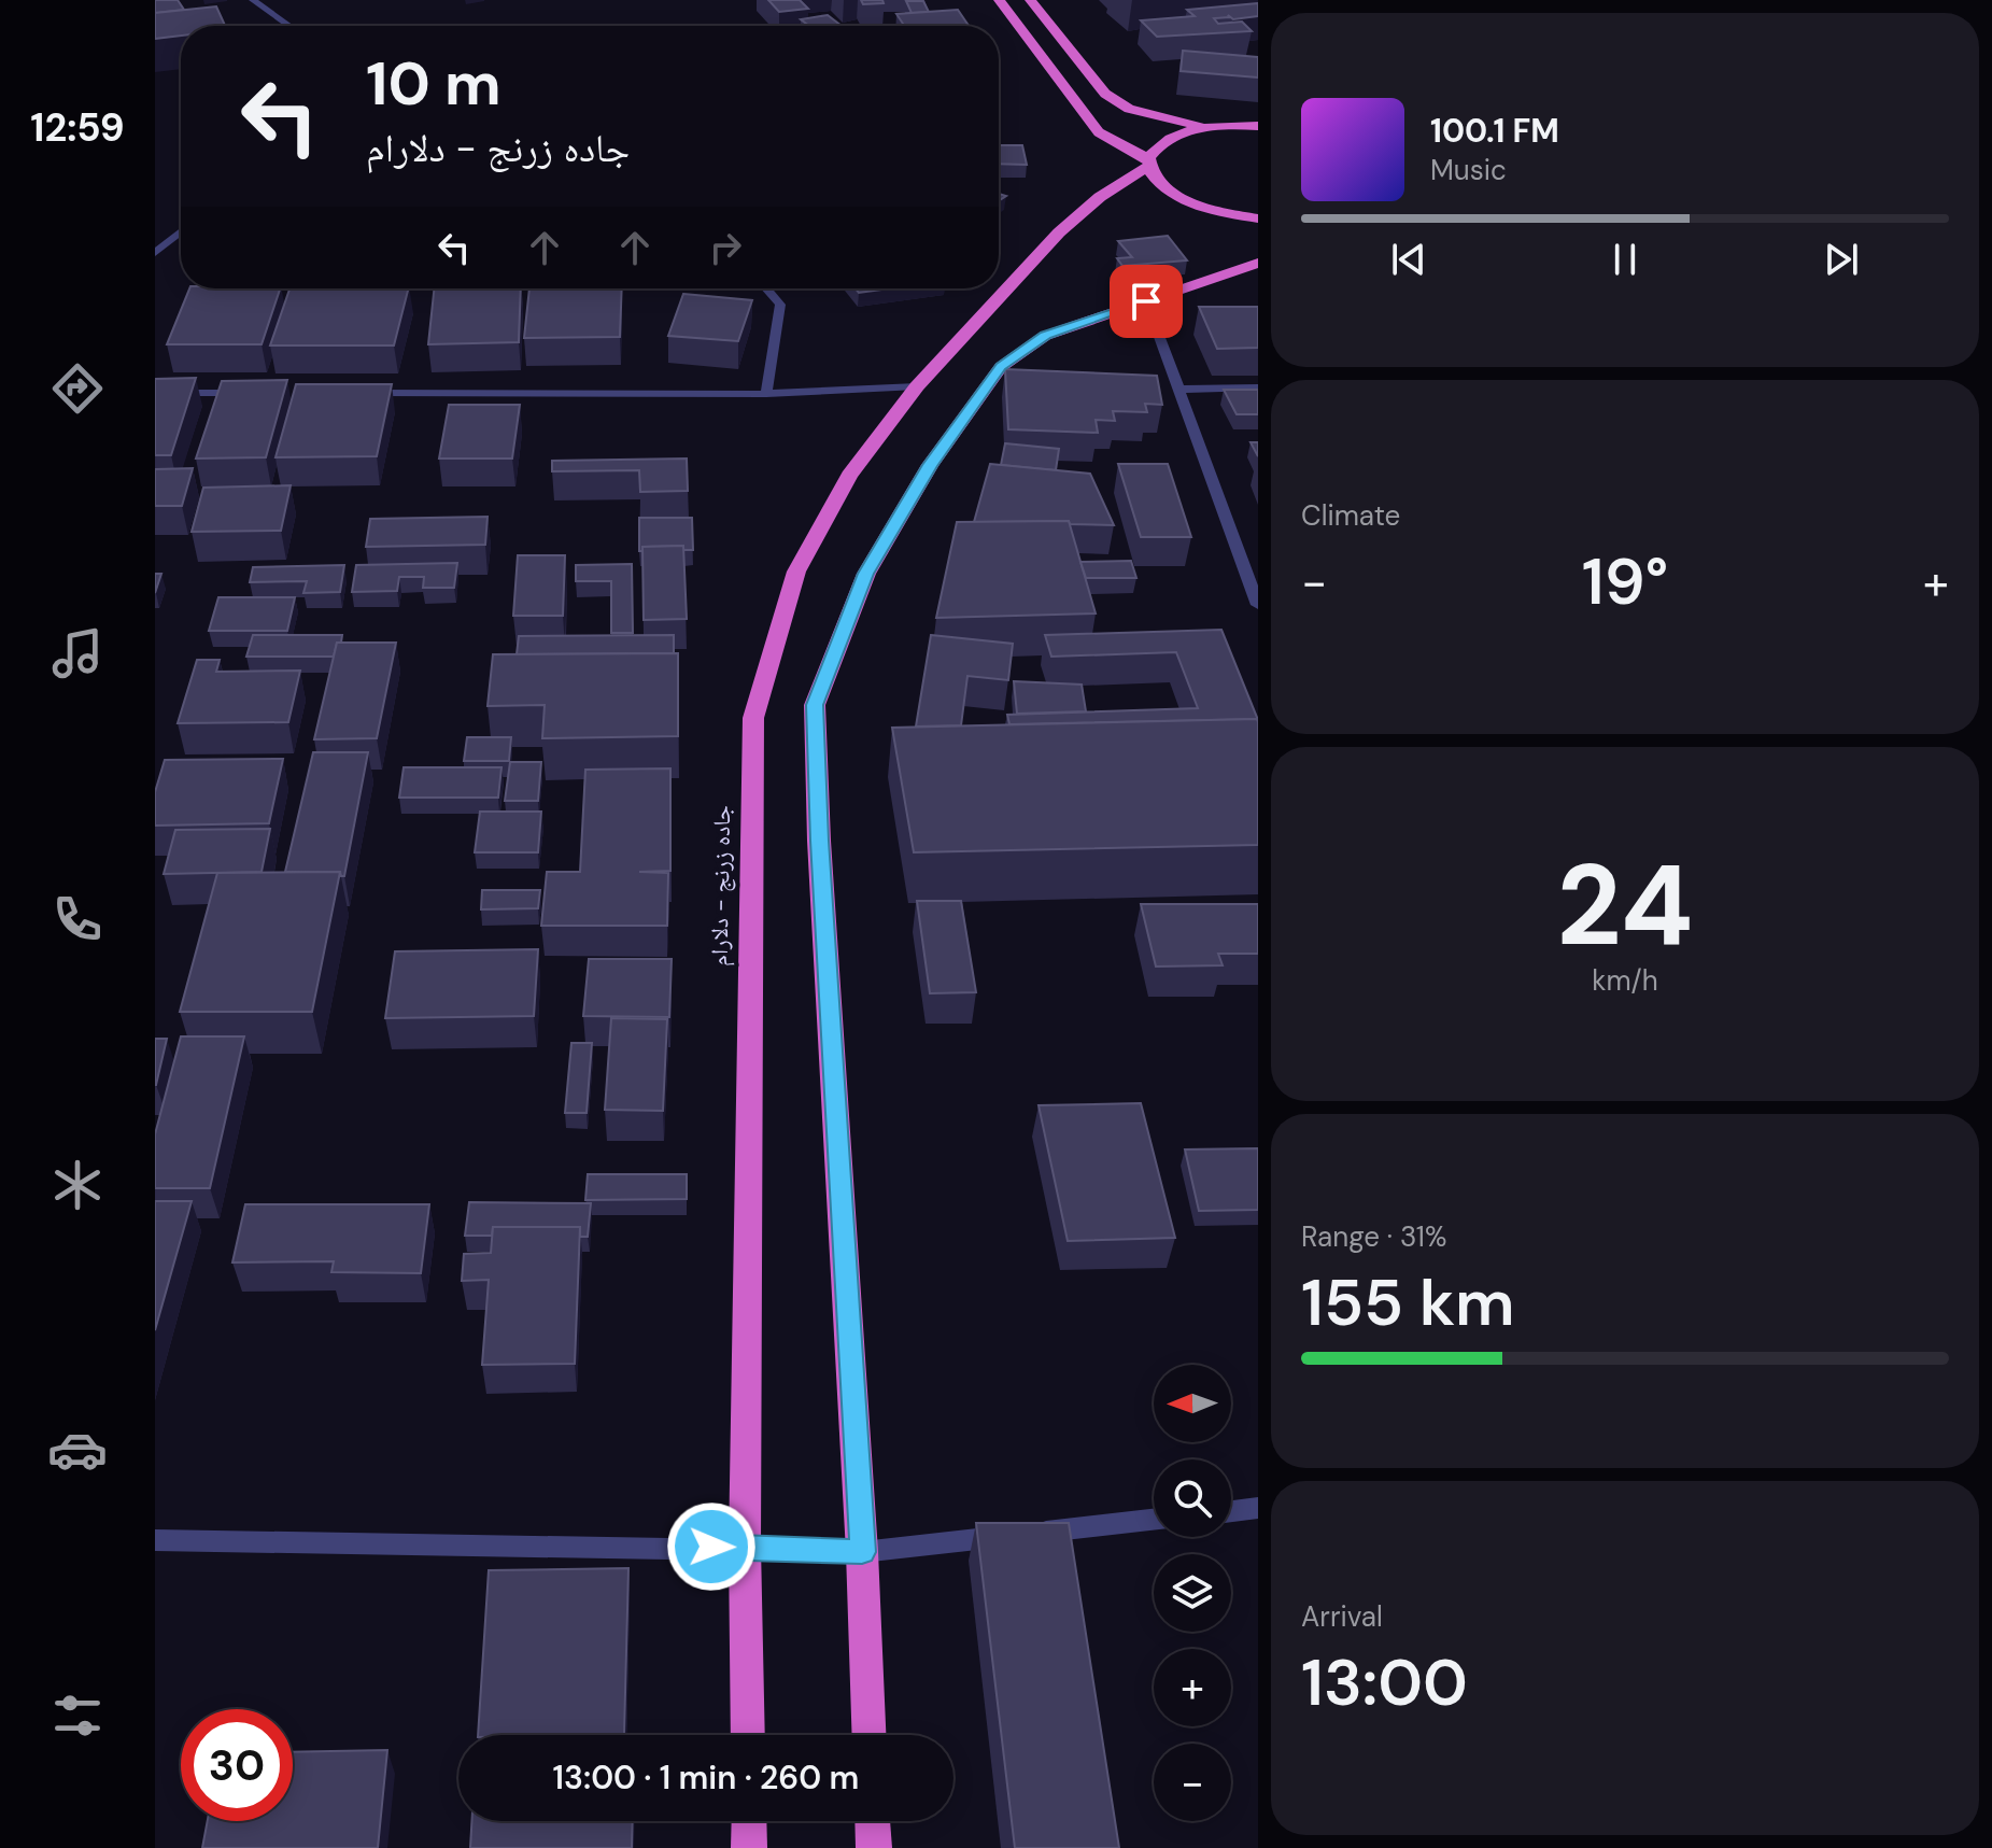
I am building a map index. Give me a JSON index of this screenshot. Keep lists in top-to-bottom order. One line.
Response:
{"streets":{"highway":["جاده زرنج - دلارام"]},"north":"left","page":{"tabs":"12:59","turn":["10 m","جاده زرنج - دلارام"],"song":["100.1 FM","Music"],"tile":["Climate",["24","km/h"],["Range · 31%","155 km"],["Arrival","13:00"]],"heat":["−","19°","+"],"map_buttons":["+","−"],"limit":"30","trip":"13:00 · 1 min · 260 m"}}
